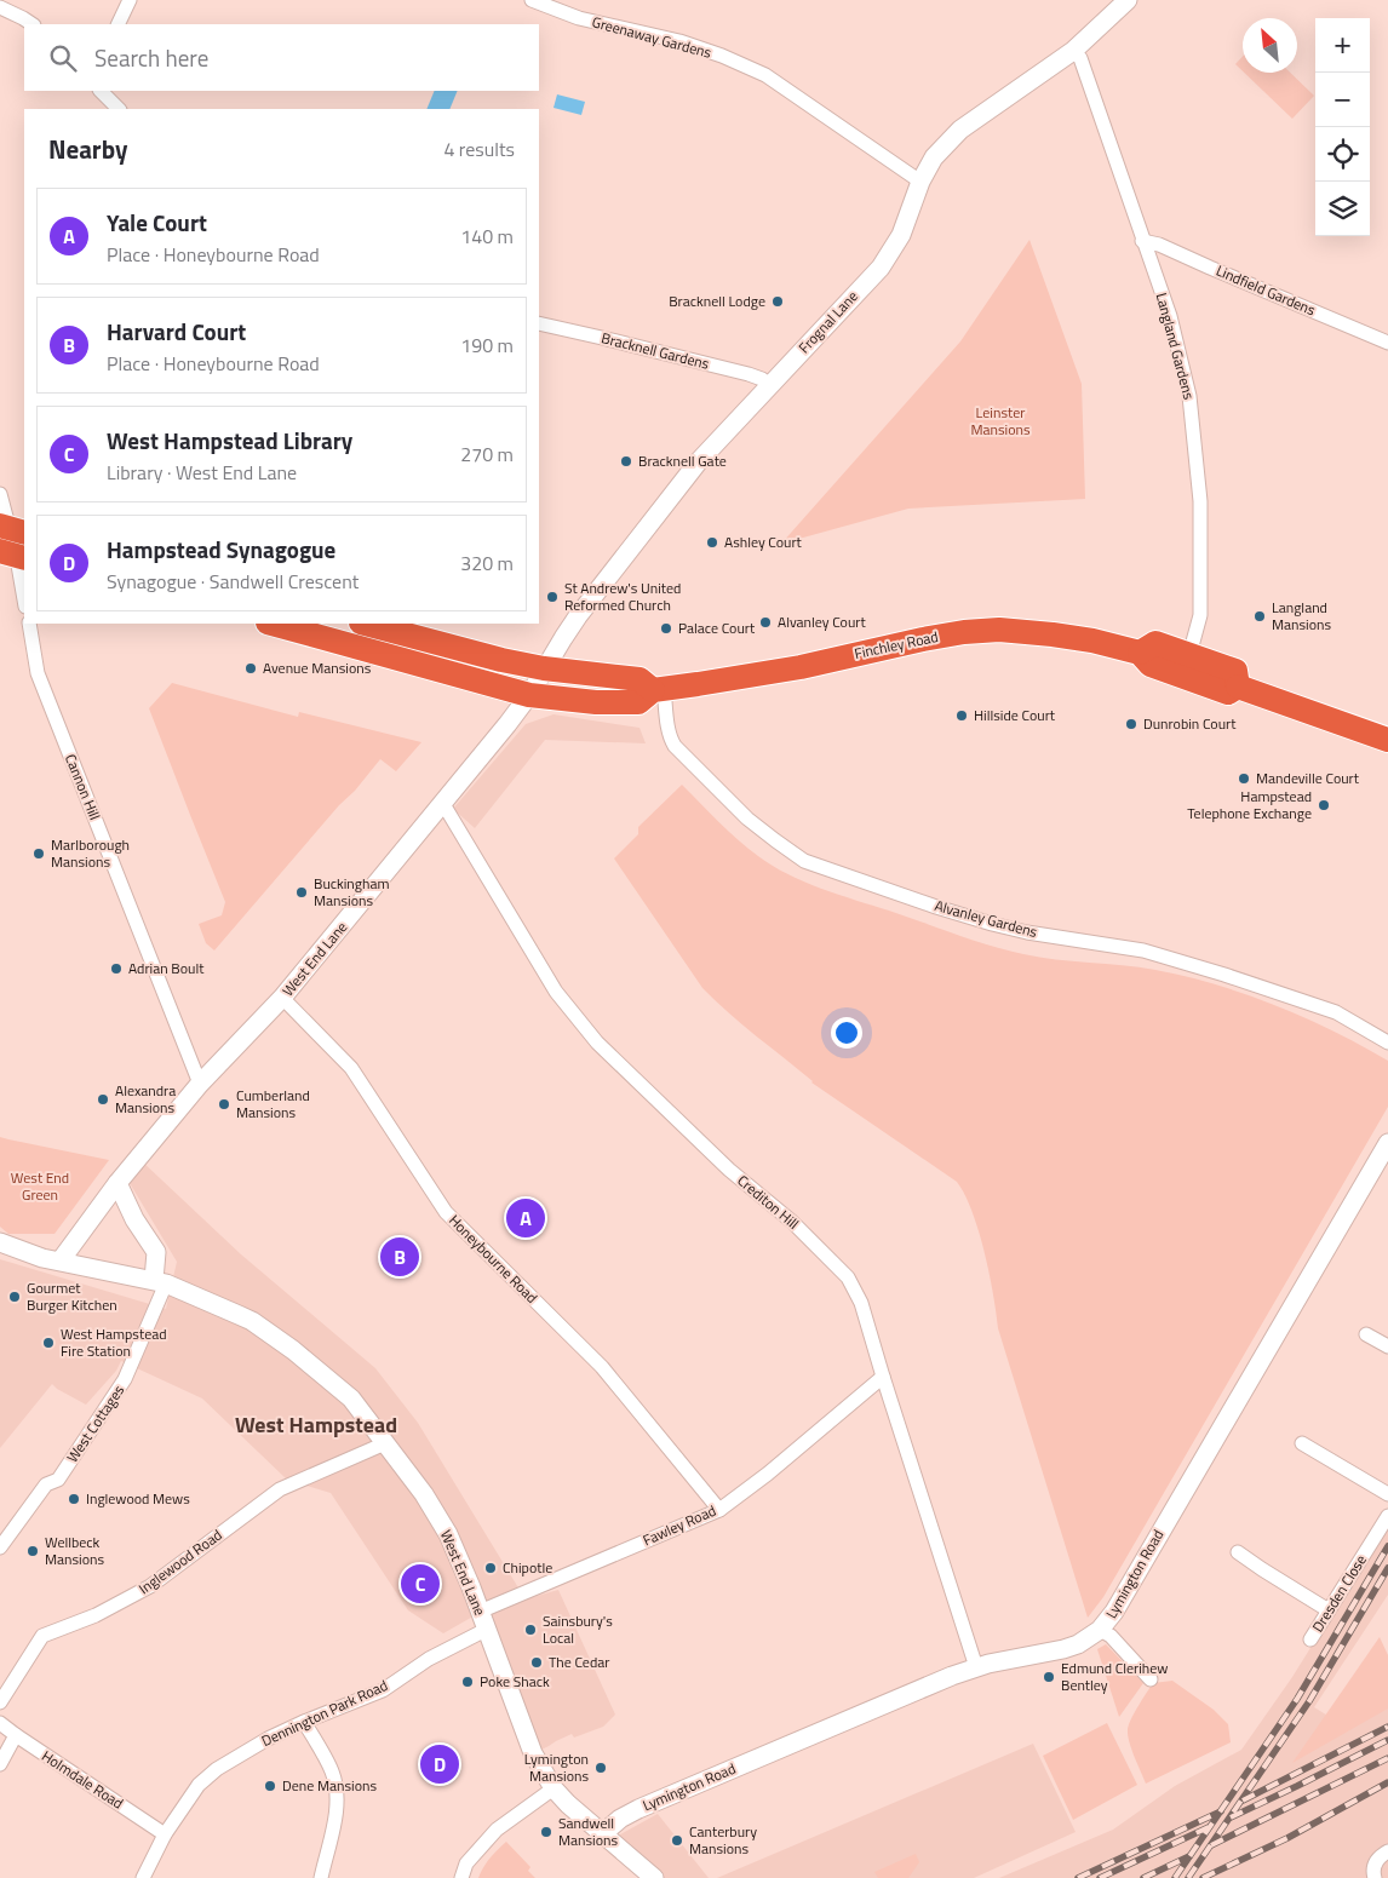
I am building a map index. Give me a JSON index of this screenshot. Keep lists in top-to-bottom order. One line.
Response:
{"streets":{"highway":["Finchley Road"],"street":["Greenaway Gardens","Lindfield Gardens","Frognal Lane","Langland Gardens","Bracknell Gardens","Cannon Hill","Alvanley Gardens","West End Lane","Crediton Hill","Honeybourne Road","West Cottages","Fawley Road","Inglewood Road","Lymington Road","Dresden Close","Dennington Park Road","Holmdale Road"]},"crossings":[["Greenaway Gardens","Frognal Lane"],["Lindfield Gardens","Langland Gardens"],["Frognal Lane","Langland Gardens"],["Frognal Lane","Bracknell Gardens"],["Frognal Lane","West End Lane"],["Langland Gardens","Finchley Road"],["Finchley Road","Alvanley Gardens"],["Finchley Road","West End Lane"],["Cannon Hill","West End Lane"],["West End Lane","Crediton Hill"],["West End Lane","Honeybourne Road"],["West End Lane","West Cottages"],["West End Lane","Fawley Road"],["West End Lane","Inglewood Road"],["West End Lane","Lymington Road"],["West End Lane","Dennington Park Road"],["Crediton Hill","Fawley Road"],["Crediton Hill","Lymington Road"],["Honeybourne Road","Fawley Road"],["Fawley Road","Dennington Park Road"],["Dennington Park Road","Holmdale Road"]],"districts":["West Hampstead"],"parks":["Leinster Mansions","West End Green"],"places":["Bracknell Lodge","Bracknell Gate","Ashley Court","St Andrew's United Reformed Church","Langland Mansions","Alvanley Court","Palace Court","Avenue Mansions","Hillside Court","Dunrobin Court","Mandeville Court","Hampstead Telephone Exchange","Marlborough Mansions","Buckingham Mansions","Adrian Boult","Alexandra Mansions","Cumberland Mansions","Gourmet Burger Kitchen","West Hampstead Fire Station","Inglewood Mews","Wellbeck Mansions","Chipotle","Sainsbury's Local","The Cedar","Edmund Clerihew Bentley","Poke Shack","Lymington Mansions","Dene Mansions","Sandwell Mansions","Canterbury Mansions"],"north":"top left","page":{"map_buttons":["+","−"],"search":"Search here","heading":["Nearby","4 results"],"list":[{"mark":"A","name":"Yale Court","note":"Place · Honeybourne Road","value":"140 m"},{"mark":"B","name":"Harvard Court","note":"Place · Honeybourne Road","value":"190 m"},{"mark":"C","name":"West Hampstead Library","note":"Library · West End Lane","value":"270 m"},{"mark":"D","name":"Hampstead Synagogue","note":"Synagogue · Sandwell Crescent","value":"320 m"}],"pins":["A","B","C","D"]}}
